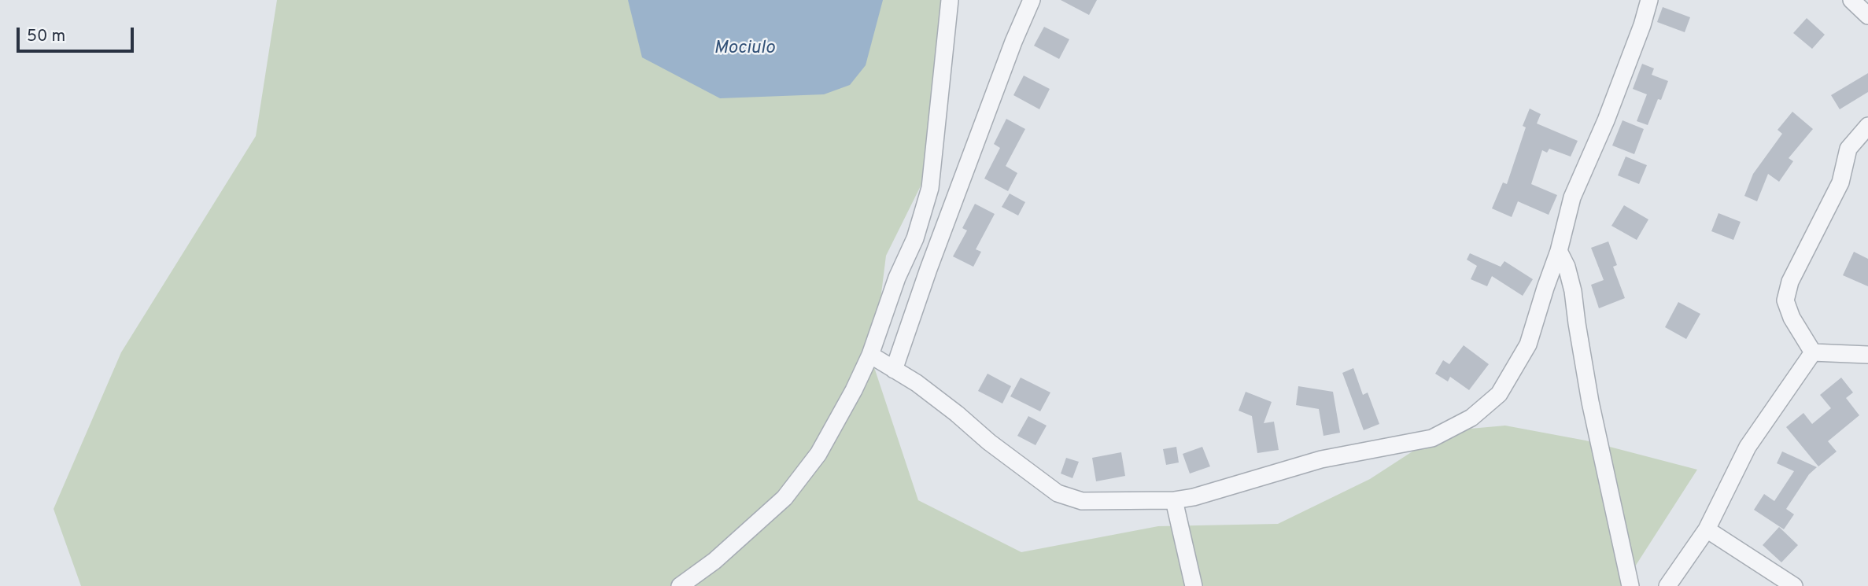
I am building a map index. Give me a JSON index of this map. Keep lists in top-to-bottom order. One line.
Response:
{"water":["Mociulo"],"scale_bar":"50 m"}
